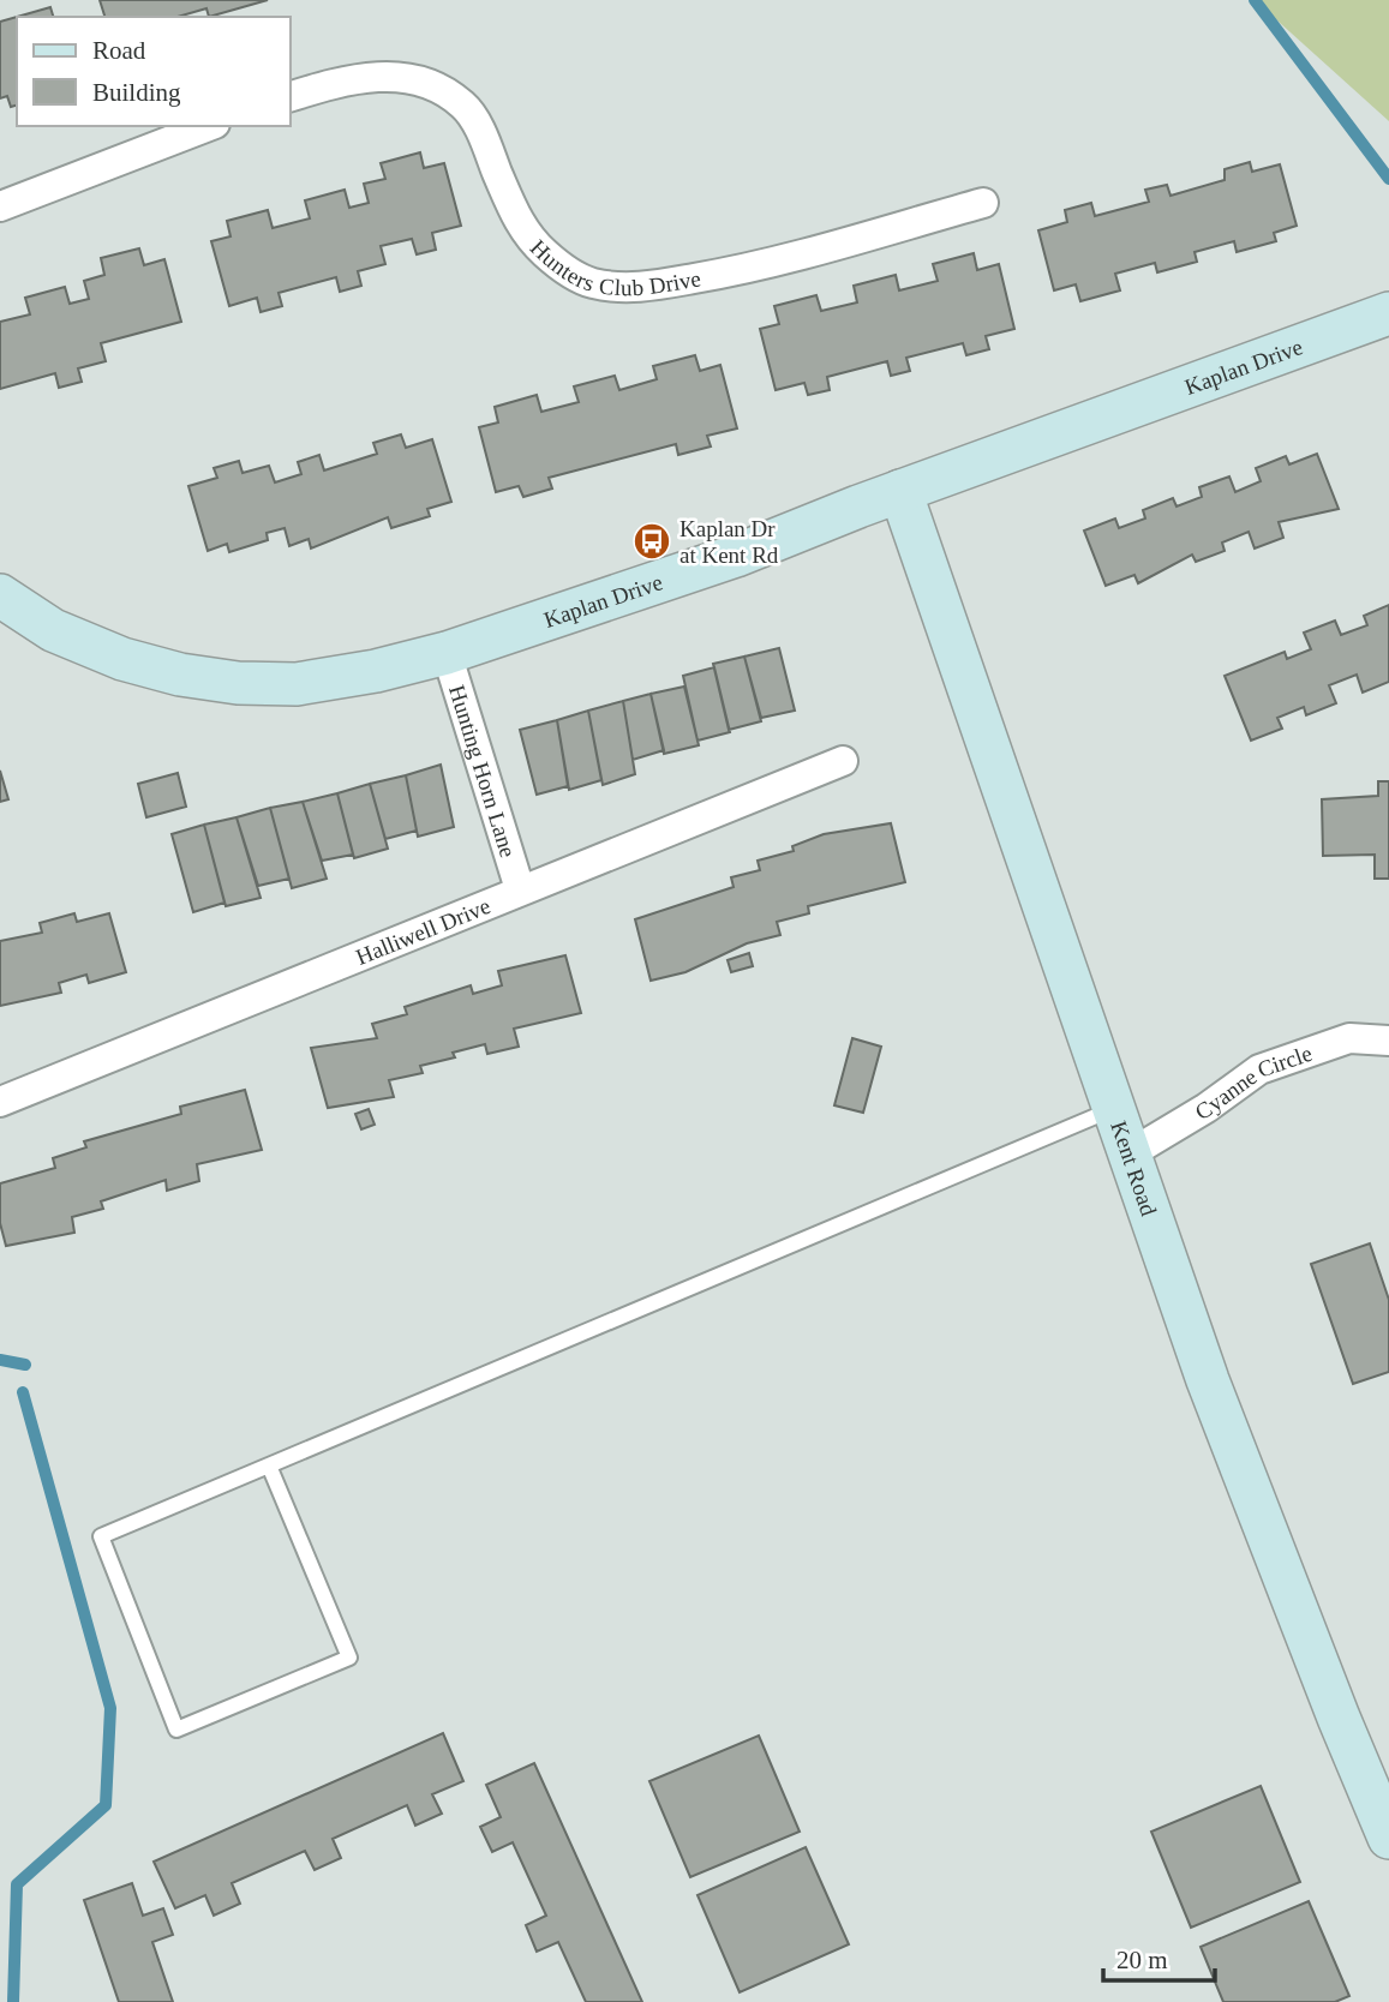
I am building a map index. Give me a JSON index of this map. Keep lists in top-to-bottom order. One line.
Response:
{"streets":{"street":["Hunters Club Drive","Kaplan Drive","Hunting Horn Lane","Halliwell Drive","Cyanne Circle","Kent Road"]},"crossings":[["Kaplan Drive","Hunting Horn Lane"],["Kaplan Drive","Kent Road"],["Hunting Horn Lane","Halliwell Drive"],["Cyanne Circle","Kent Road"]],"places":{"bus stop":["Kaplan Dr at Kent Rd"]},"legend":["Road","Building"],"scale_bar":"20 m"}
